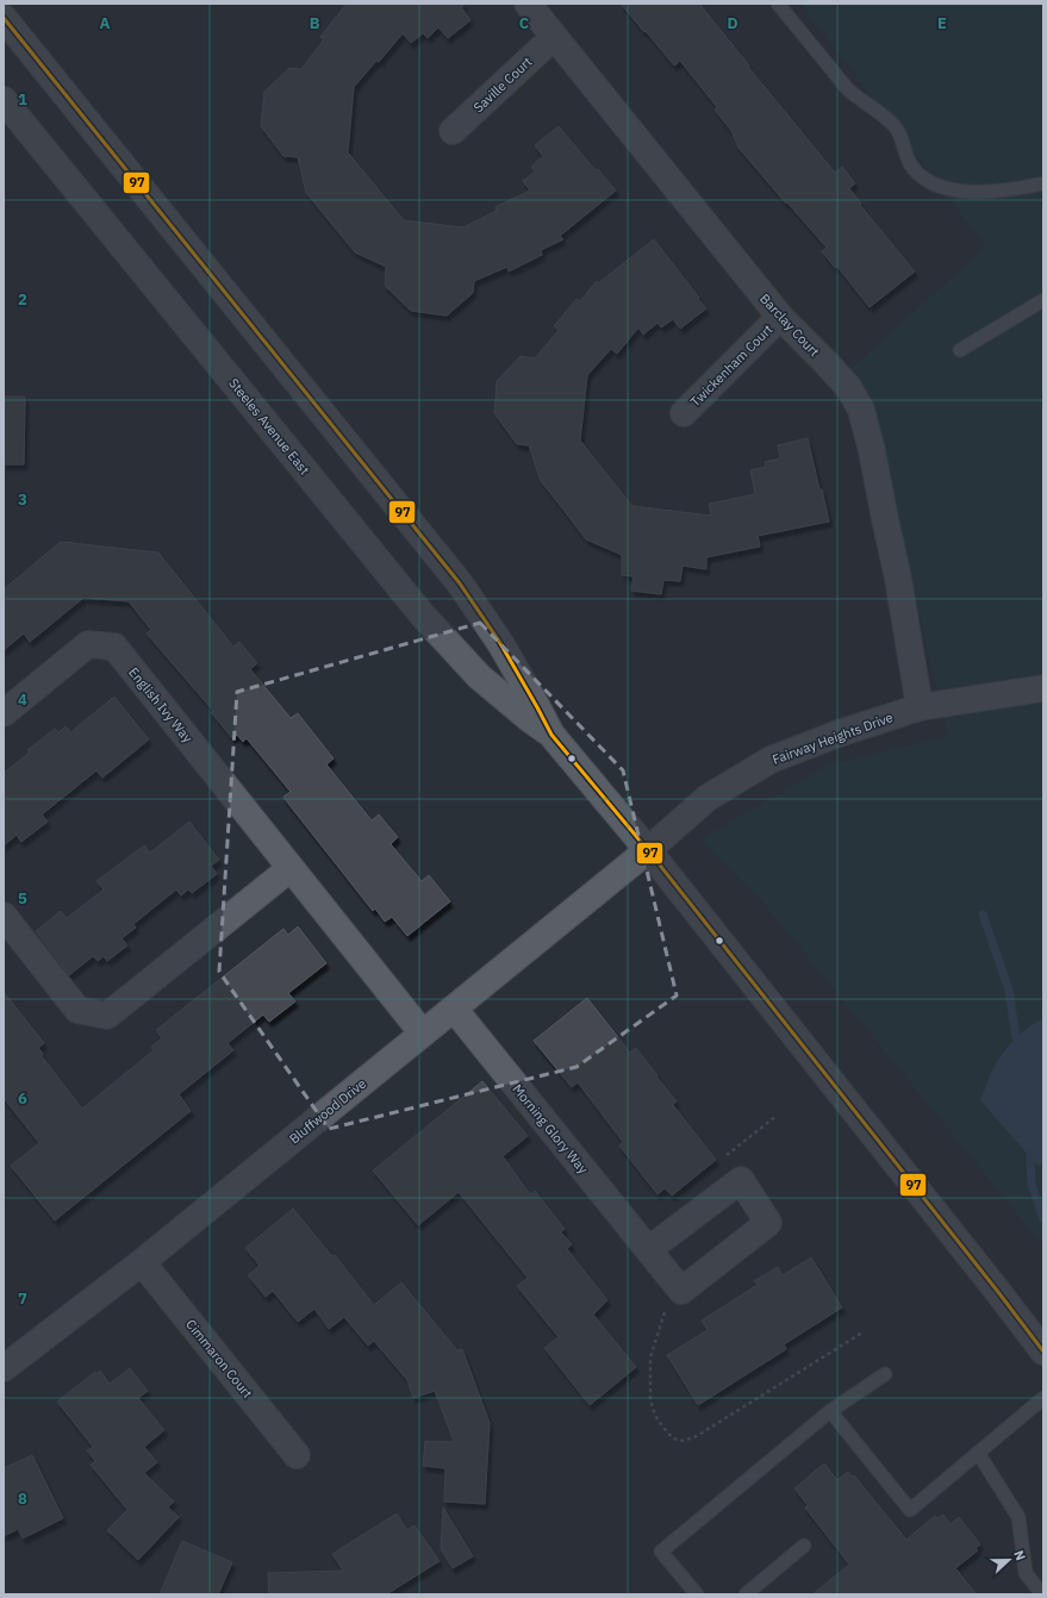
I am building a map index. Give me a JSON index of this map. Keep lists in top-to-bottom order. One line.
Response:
{"streets":{"main road":["Steeles Avenue East"],"street":["Saville Court","Barclay Court","Twickenham Court","English Ivy Way","Fairway Heights Drive","Bluffwood Drive","Morning Glory Way","Cimmaron Court"]},"crossings":[["Saville Court","Barclay Court"],["Barclay Court","Twickenham Court"],["Barclay Court","Fairway Heights Drive"],["Steeles Avenue East","Fairway Heights Drive"],["Steeles Avenue East","Bluffwood Drive"],["English Ivy Way","Bluffwood Drive"],["Fairway Heights Drive","Bluffwood Drive"],["Bluffwood Drive","Morning Glory Way"],["Bluffwood Drive","Cimmaron Court"]],"lines":["transit line 97"],"north":"right","grid":{"columns":["A","B","C","D","E"],"rows":["1","2","3","4","5","6","7","8"]}}
